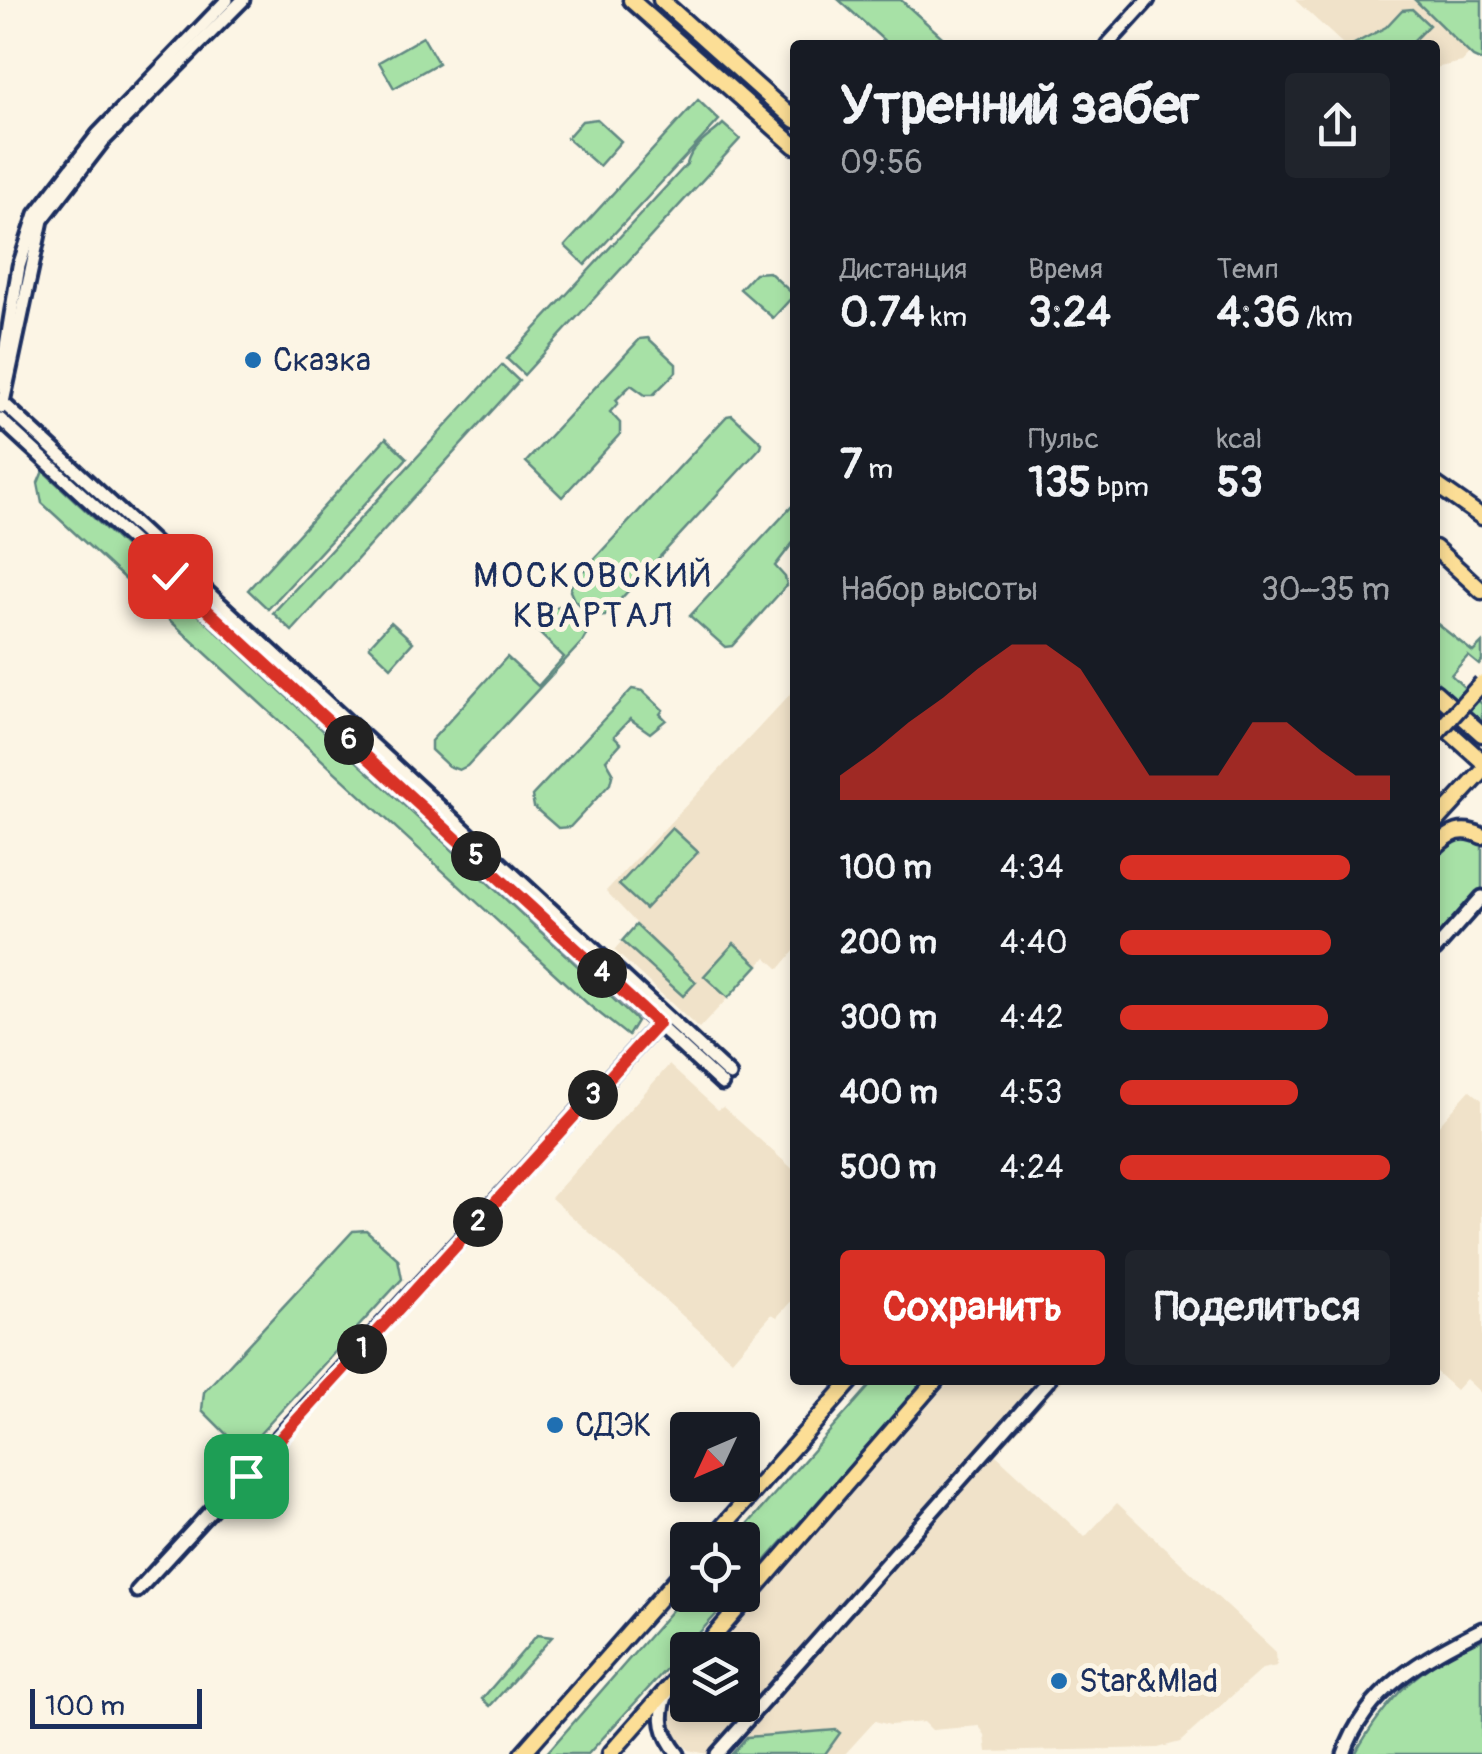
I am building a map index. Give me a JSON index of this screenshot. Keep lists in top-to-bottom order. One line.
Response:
{"districts":["МОСКОВСКИЙ КВАРТАЛ"],"places":["Сказка","СДЭК","Star&Mlad"],"scale_bar":"100 m","north":"bottom left","page":{"heading":["Утренний забег","09:56"],"stats":[["Дистанция","0.74 km"],["Время","3:24"],["Темп","4:36 /km"],["7 m"],["Пульс","135 bpm"],["kcal","53"]],"chart":["Набор высоты","30–35 m"],"pins":["6","5","4","3","2","1"],"list":[{"name":"100 m","note":"4:34"},{"name":"200 m","note":"4:40"},{"name":"300 m","note":"4:42"},{"name":"400 m","note":"4:53"},{"name":"500 m","note":"4:24"}],"buttons":["Сохранить","Поделиться"],"scale":"100 m"}}
